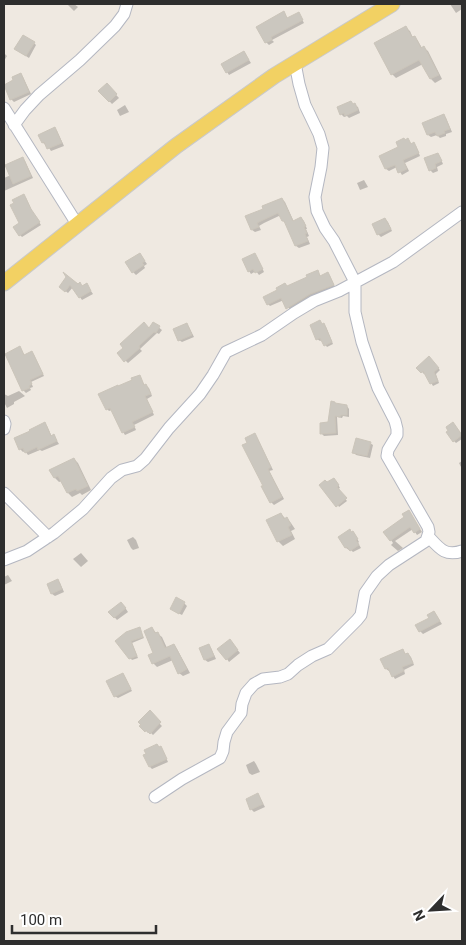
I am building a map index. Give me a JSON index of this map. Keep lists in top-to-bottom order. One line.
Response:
{"scale_bar":"100 m","north":"bottom left"}
